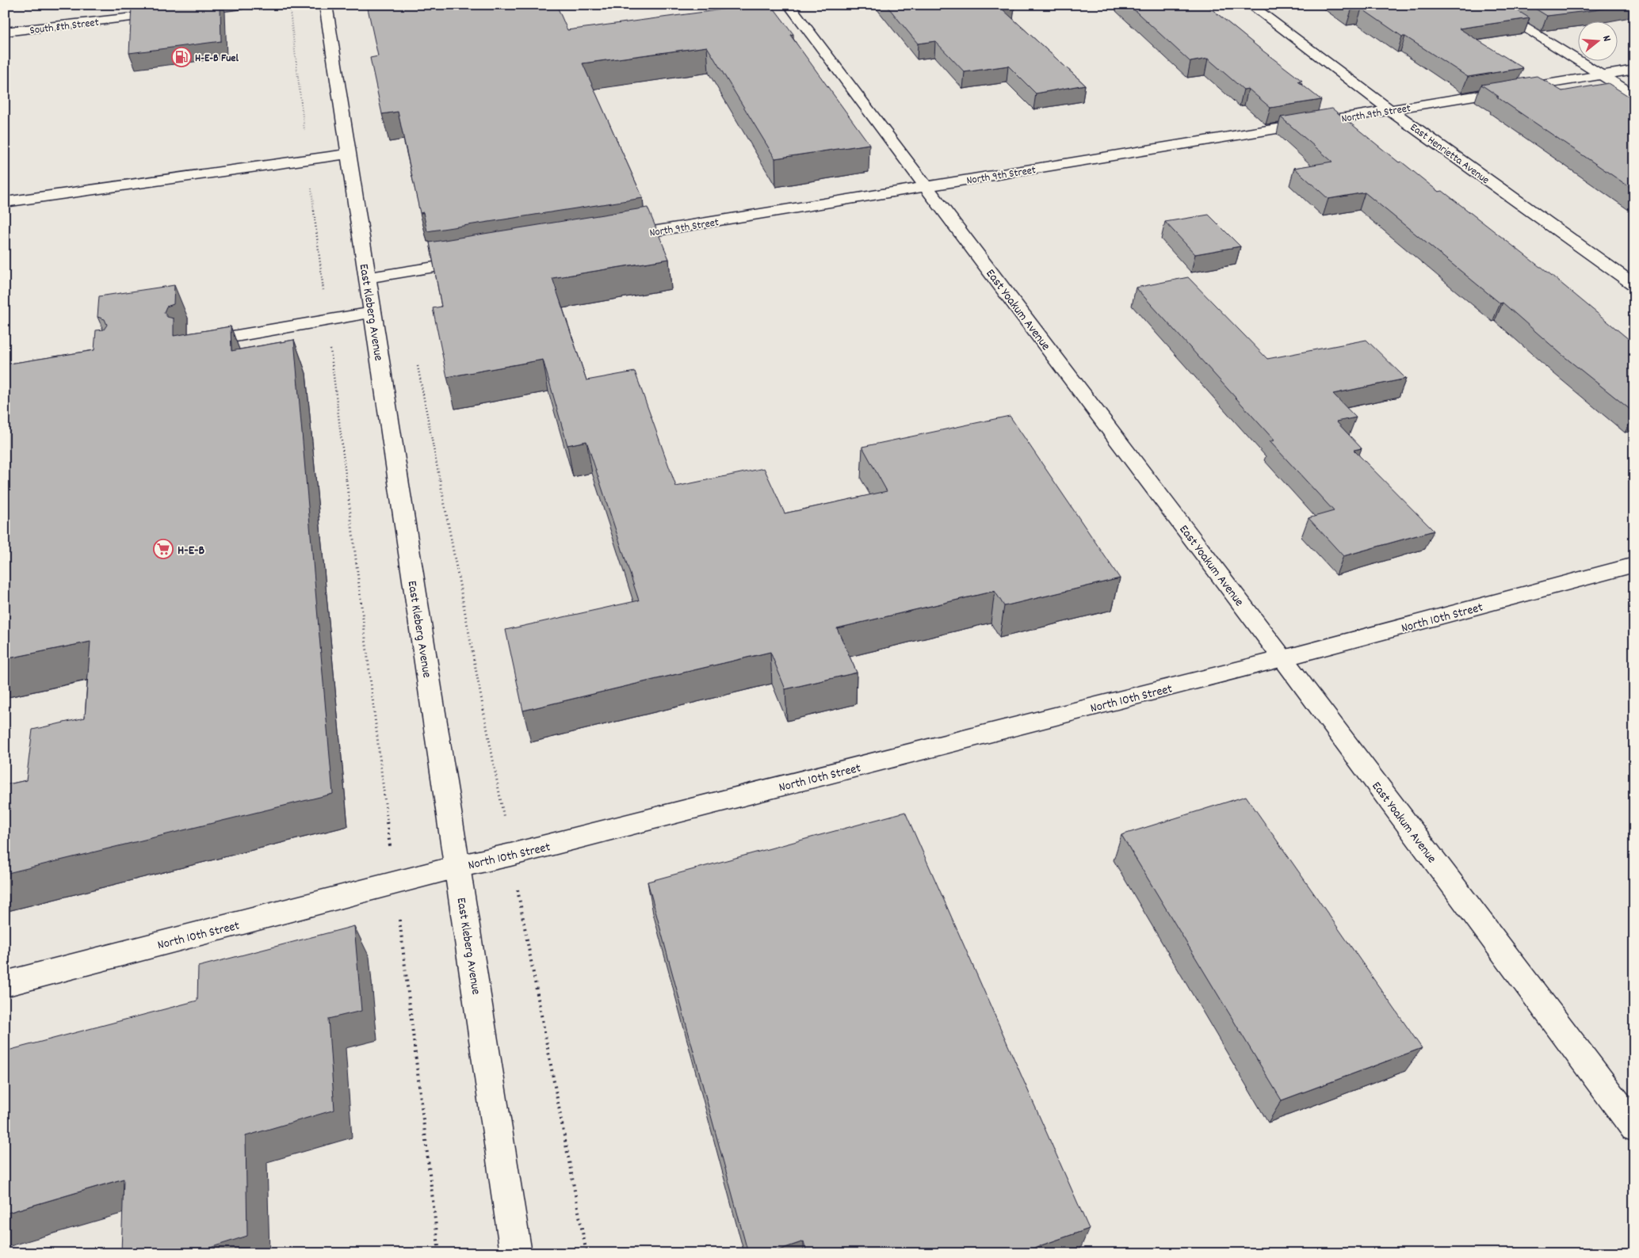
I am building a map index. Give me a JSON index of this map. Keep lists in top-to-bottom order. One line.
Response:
{"streets":{"street":["South 8th Street","North 9th Street","East Henrietta Avenue","East Yoakum Avenue","East Kleberg Avenue","North 10th Street"]},"crossings":[["North 9th Street","East Henrietta Avenue"],["North 9th Street","East Yoakum Avenue"],["East Yoakum Avenue","North 10th Street"],["East Kleberg Avenue","North 10th Street"]],"places":{"fuel station":["H-E-B Fuel"],"supermarket":["H-E-B"]},"north":"right"}
